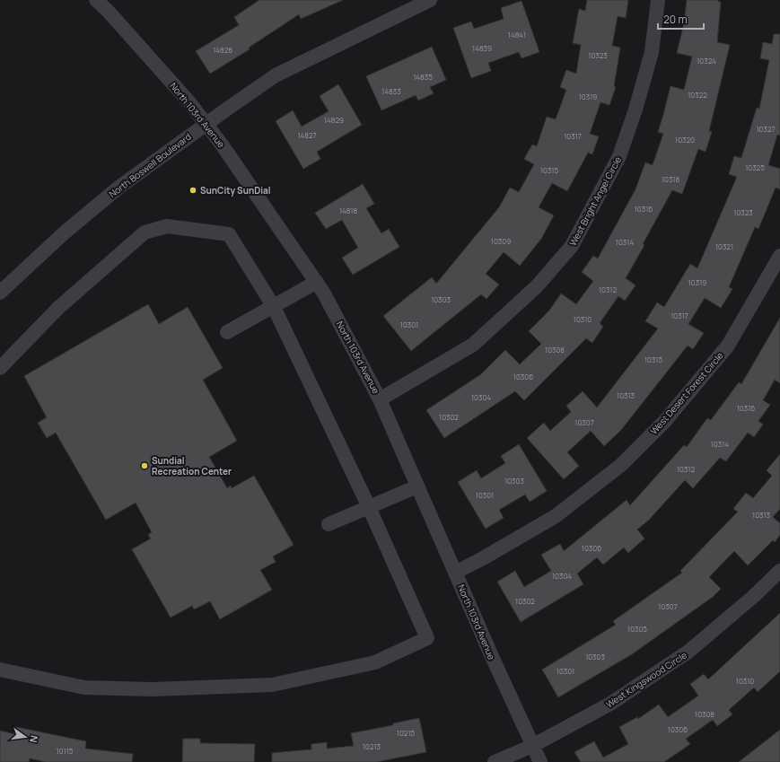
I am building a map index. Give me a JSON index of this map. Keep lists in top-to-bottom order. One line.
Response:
{"streets":{"street":["North 103rd Avenue","North Boswell Boulevard","West Bright Angel Circle","West Desert Forest Circle","West Kingswood Circle"]},"crossings":[["North 103rd Avenue","North Boswell Boulevard"],["North 103rd Avenue","West Bright Angel Circle"],["North 103rd Avenue","West Desert Forest Circle"],["North 103rd Avenue","West Kingswood Circle"]],"places":["SunCity SunDial","Sundial Recreation Center"],"house_numbers":["14841","14839","14828","10323","10324","14835","14833","10322","10319","14829","10327","14827","10317","10320","10325","10315","10318","10316","14818","10323","10309","10314","10321","10319","10312","10303","10317","10310","10301","10308","10315","10306","10313","10304","10316","10302","10307","10314","10312","10303","10301","10313","10306","10304","10302","10307","10305","10303","10301","10310","10308","10306","10215","10213","10115"],"scale_bar":"20 m","north":"right"}
